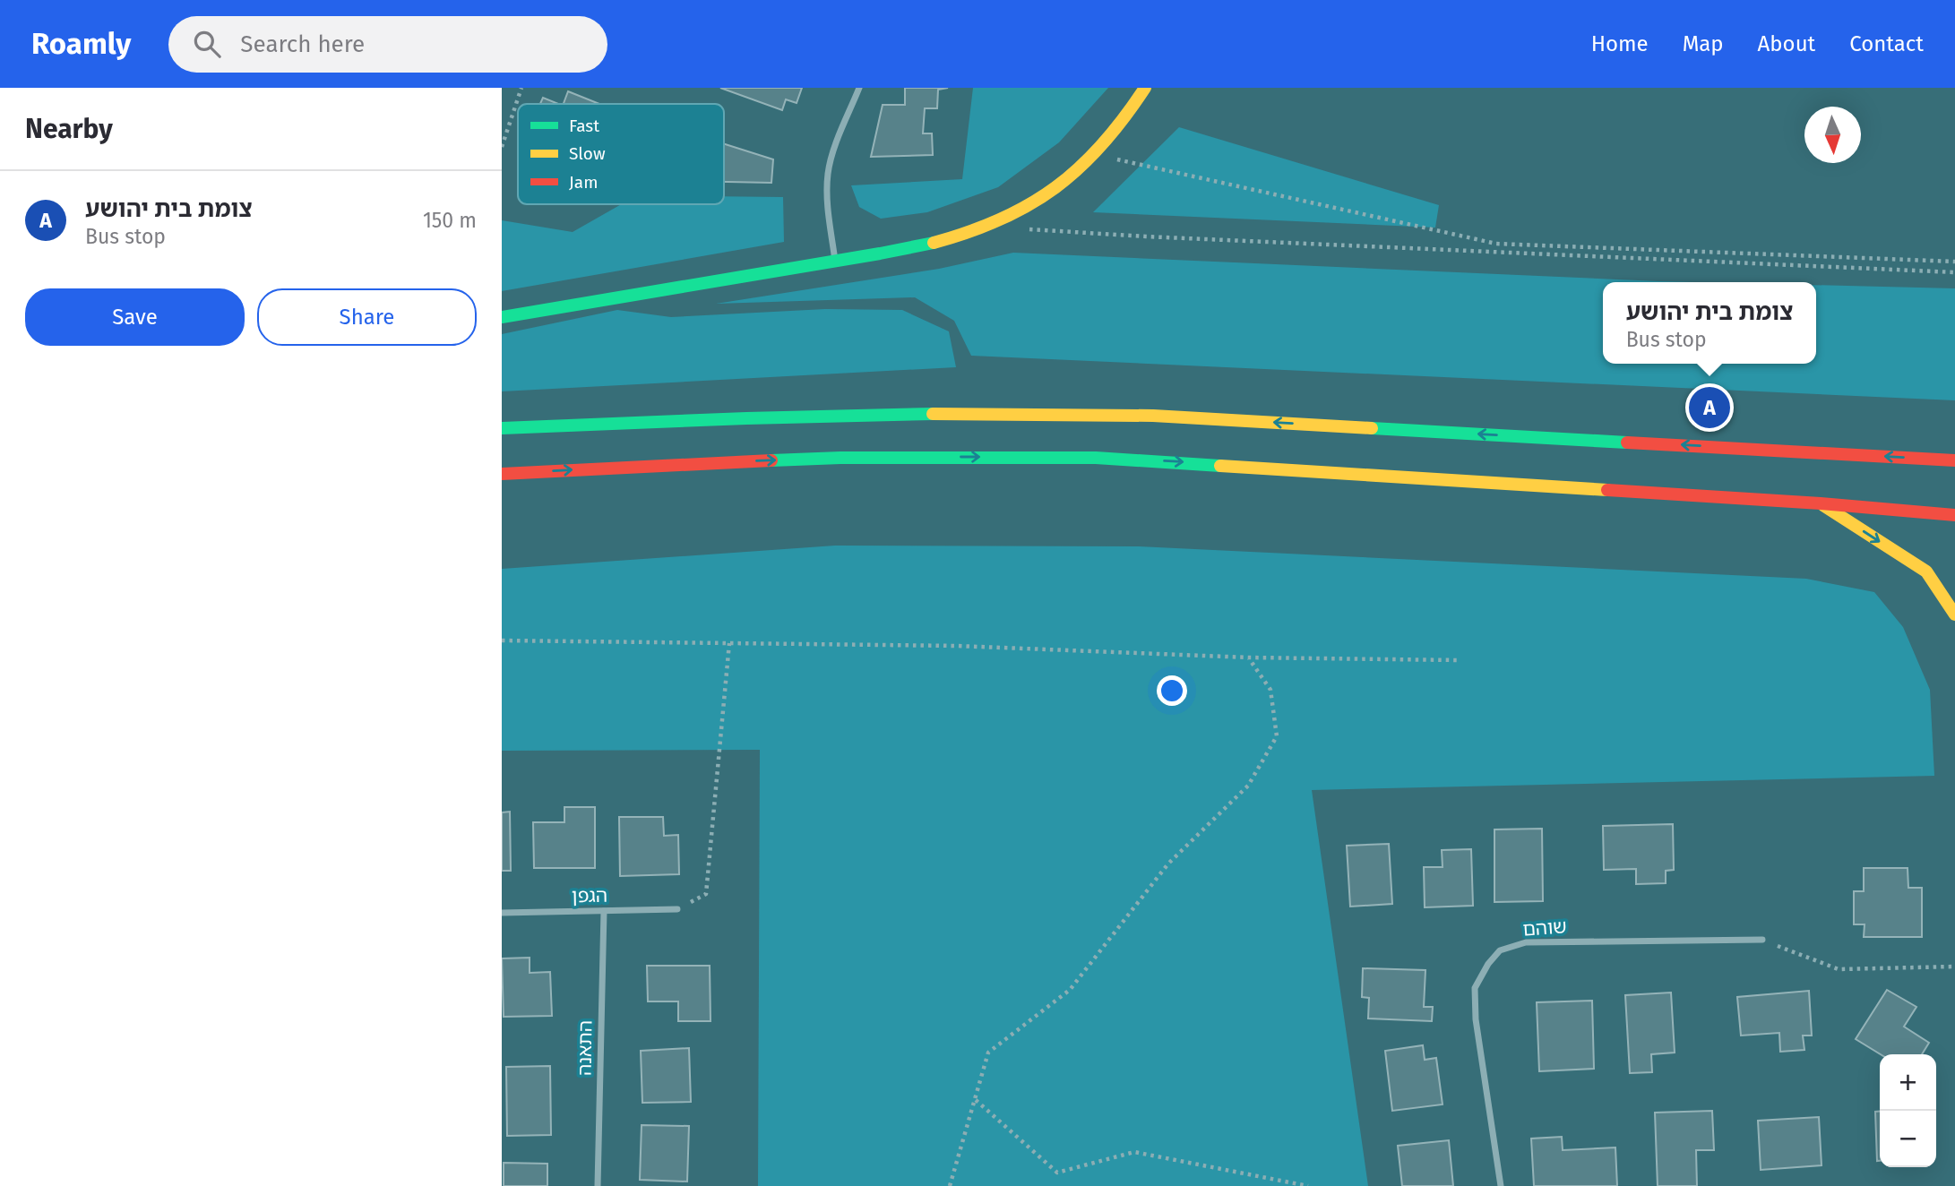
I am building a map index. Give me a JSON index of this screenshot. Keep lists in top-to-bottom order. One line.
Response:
{"streets":{"street":["הגפן","שוהם","התאנה"]},"crossings":[["הגפן","התאנה"]],"legend":["Fast","Slow","Jam"],"north":"bottom","page":{"header":"Roamly","search":"Search here","nav":["Home","Map","About","Contact"],"heading":"Nearby","list":[{"mark":"A","name":"צומת בית יהושע","note":"Bus stop","value":"150 m"}],"buttons":["Save","Share"],"popup":["צומת בית יהושע","Bus stop"],"pins":"A","map_buttons":["+","−"]}}
